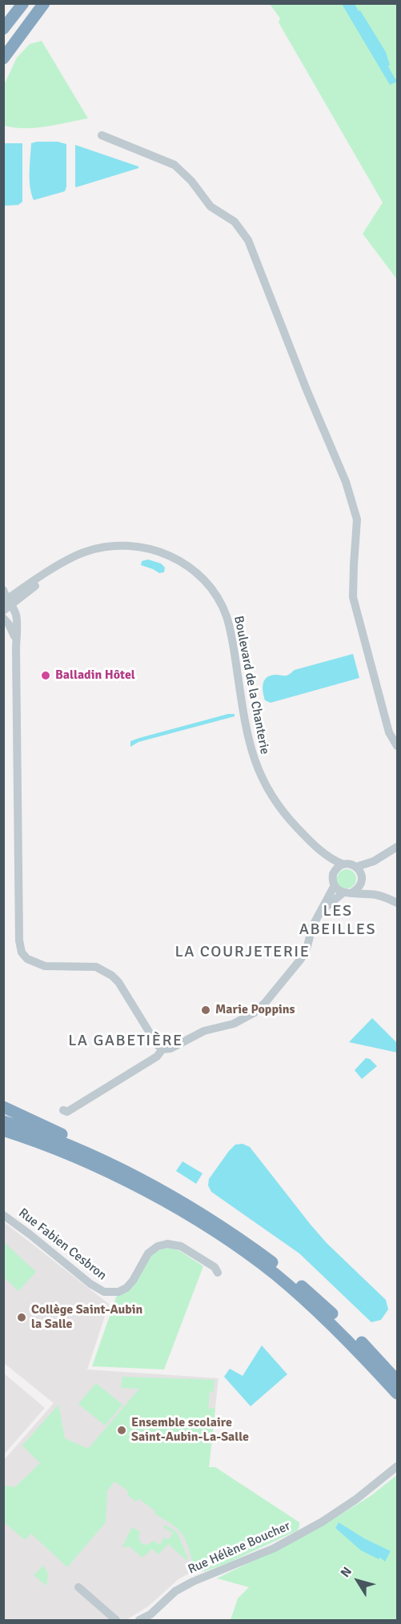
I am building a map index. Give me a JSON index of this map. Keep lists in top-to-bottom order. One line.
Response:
{"streets":{"street":["Boulevard de la Chanterie","Rue Fabien Cesbron","Rue Hélène Boucher"]},"districts":["LES ABEILLES","LA COURJETERIE","LA GABETIÈRE"],"places":["Balladin Hôtel","Marie Poppins","Collège Saint-Aubin la Salle","Ensemble scolaire Saint-Aubin-La-Salle"],"north":"top left"}
